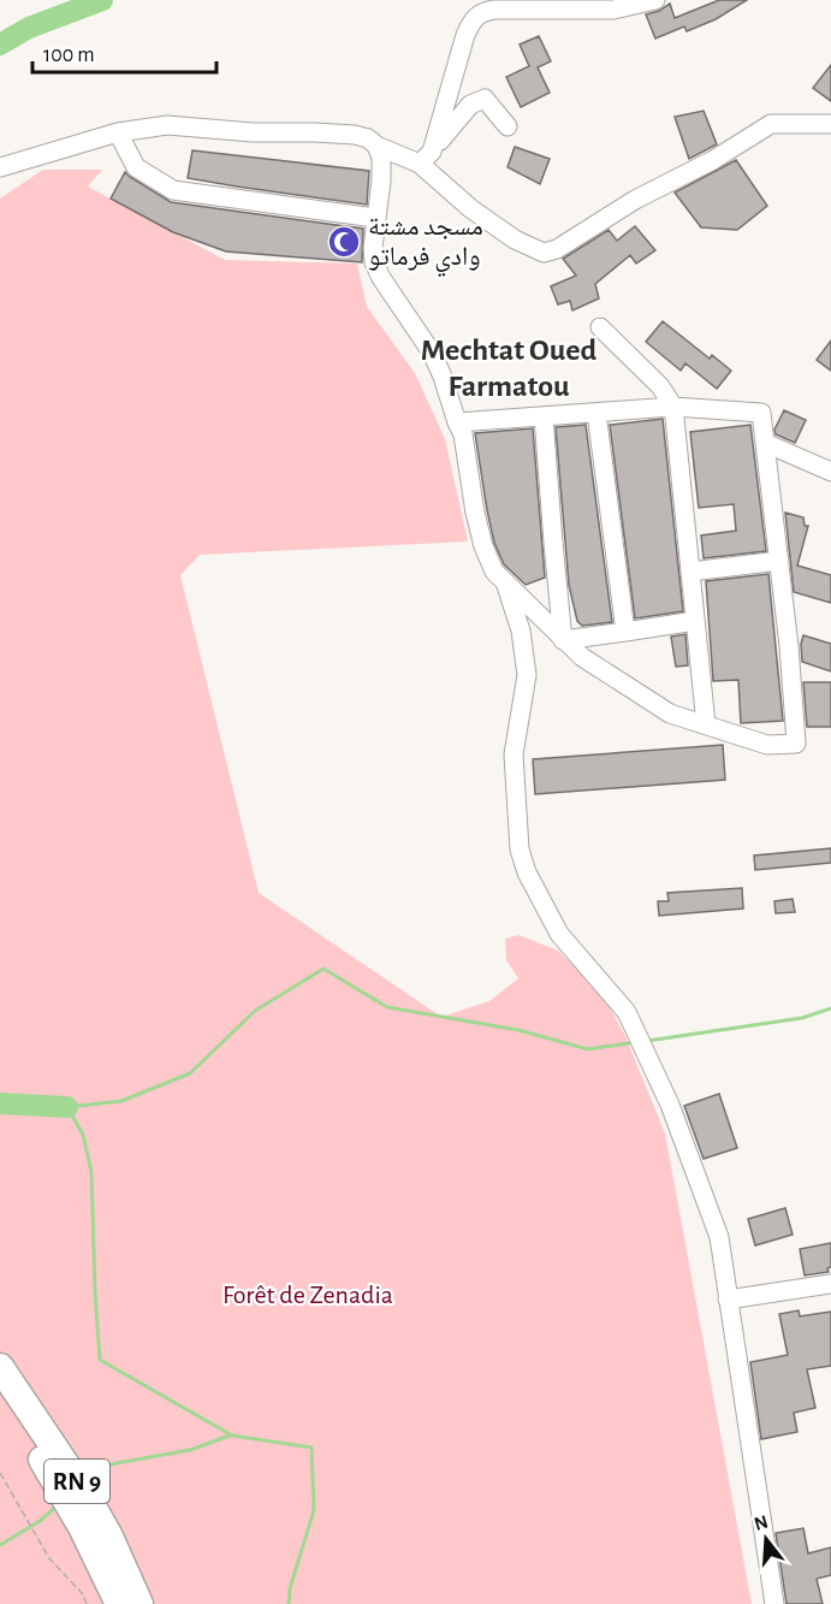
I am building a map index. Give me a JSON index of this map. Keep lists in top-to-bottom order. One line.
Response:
{"streets":{"highway":["RN 9"]},"districts":["Mechtat Oued Farmatou"],"parks":["Forêt de Zenadia"],"places":{"mosque":["مسجد مشتة وادي فرماتو"]},"scale_bar":"100 m","north":"top"}
